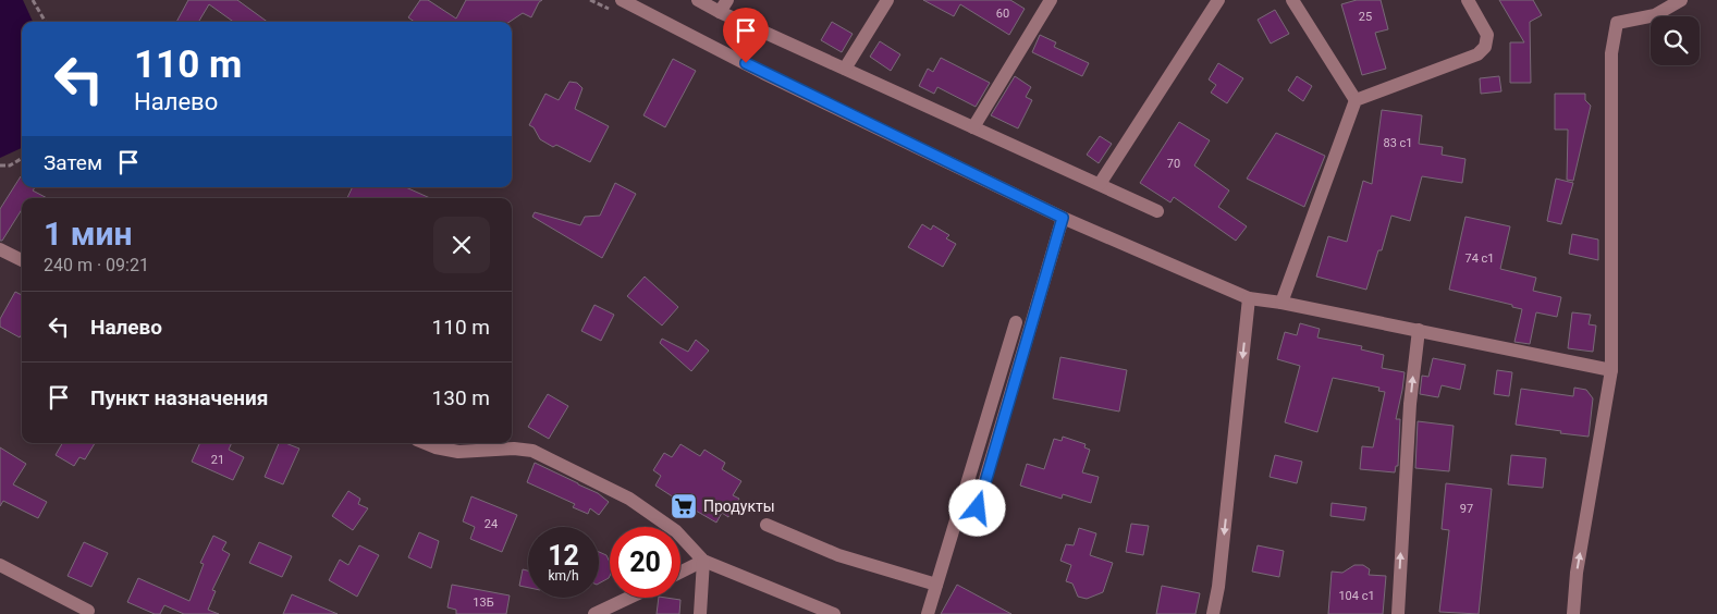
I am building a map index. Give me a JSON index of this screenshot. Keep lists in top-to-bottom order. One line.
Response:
{"places":{"supermarket":["Продукты"]},"house_numbers":["60","25","83 с1","70","74 с1","21","97","24","104 с1","13Б"],"page":{"turn":["110 m","Налево"],"then":"Затем","heading":["1 мин","240 m · 09:21"],"list":[{"name":"Налево","value":"110 m"},{"name":"Пункт назначения","value":"130 m"}],"speed":"12 km/h","limit":"20"}}
